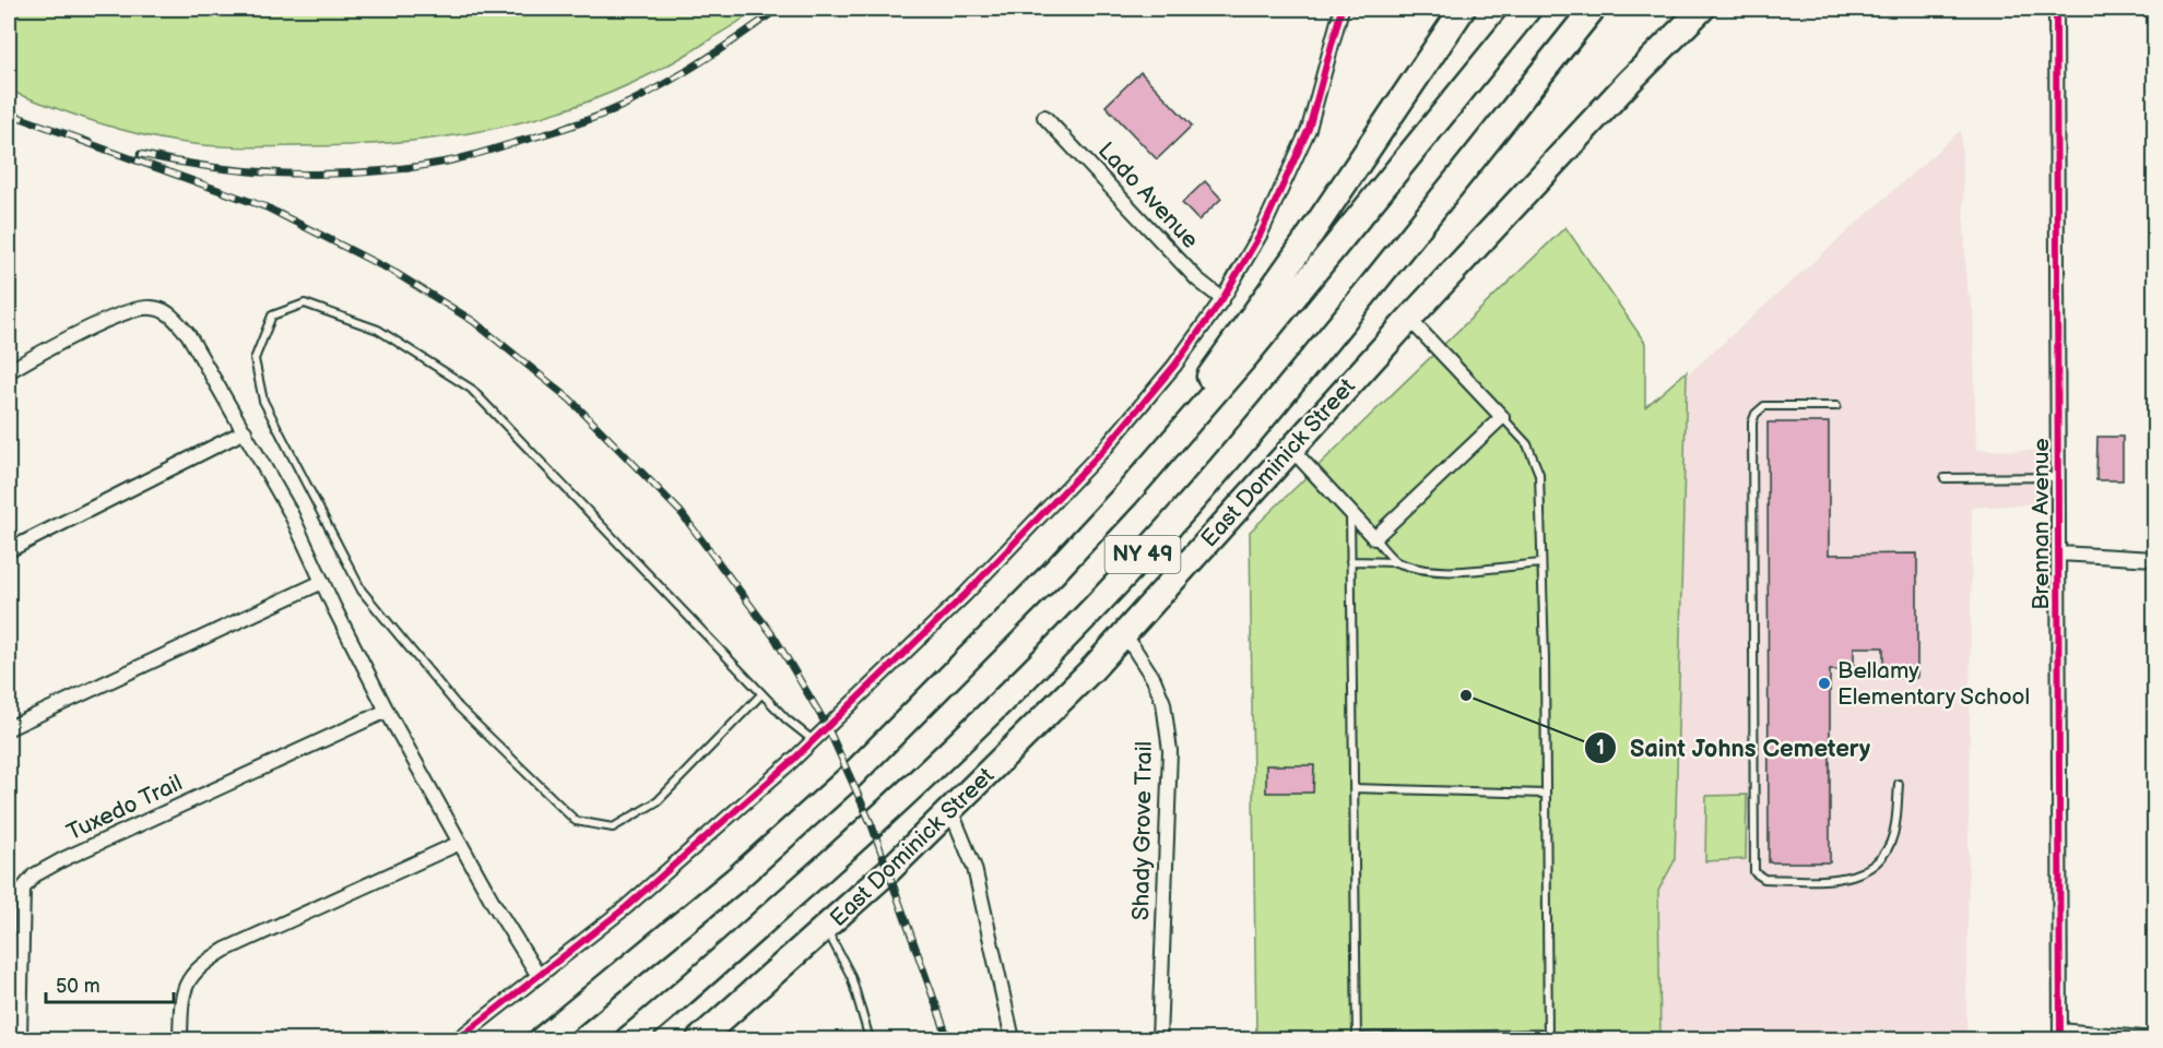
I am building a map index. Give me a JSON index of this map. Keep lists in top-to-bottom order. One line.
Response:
{"streets":{"highway":["East Dominick Street","NY 49"],"street":["Lado Avenue","Brennan Avenue","Tuxedo Trail","Shady Grove Trail"]},"crossings":[["East Dominick Street","Shady Grove Trail"]],"places":["Bellamy Elementary School","Saint Johns Cemetery"],"scale_bar":"50 m"}
